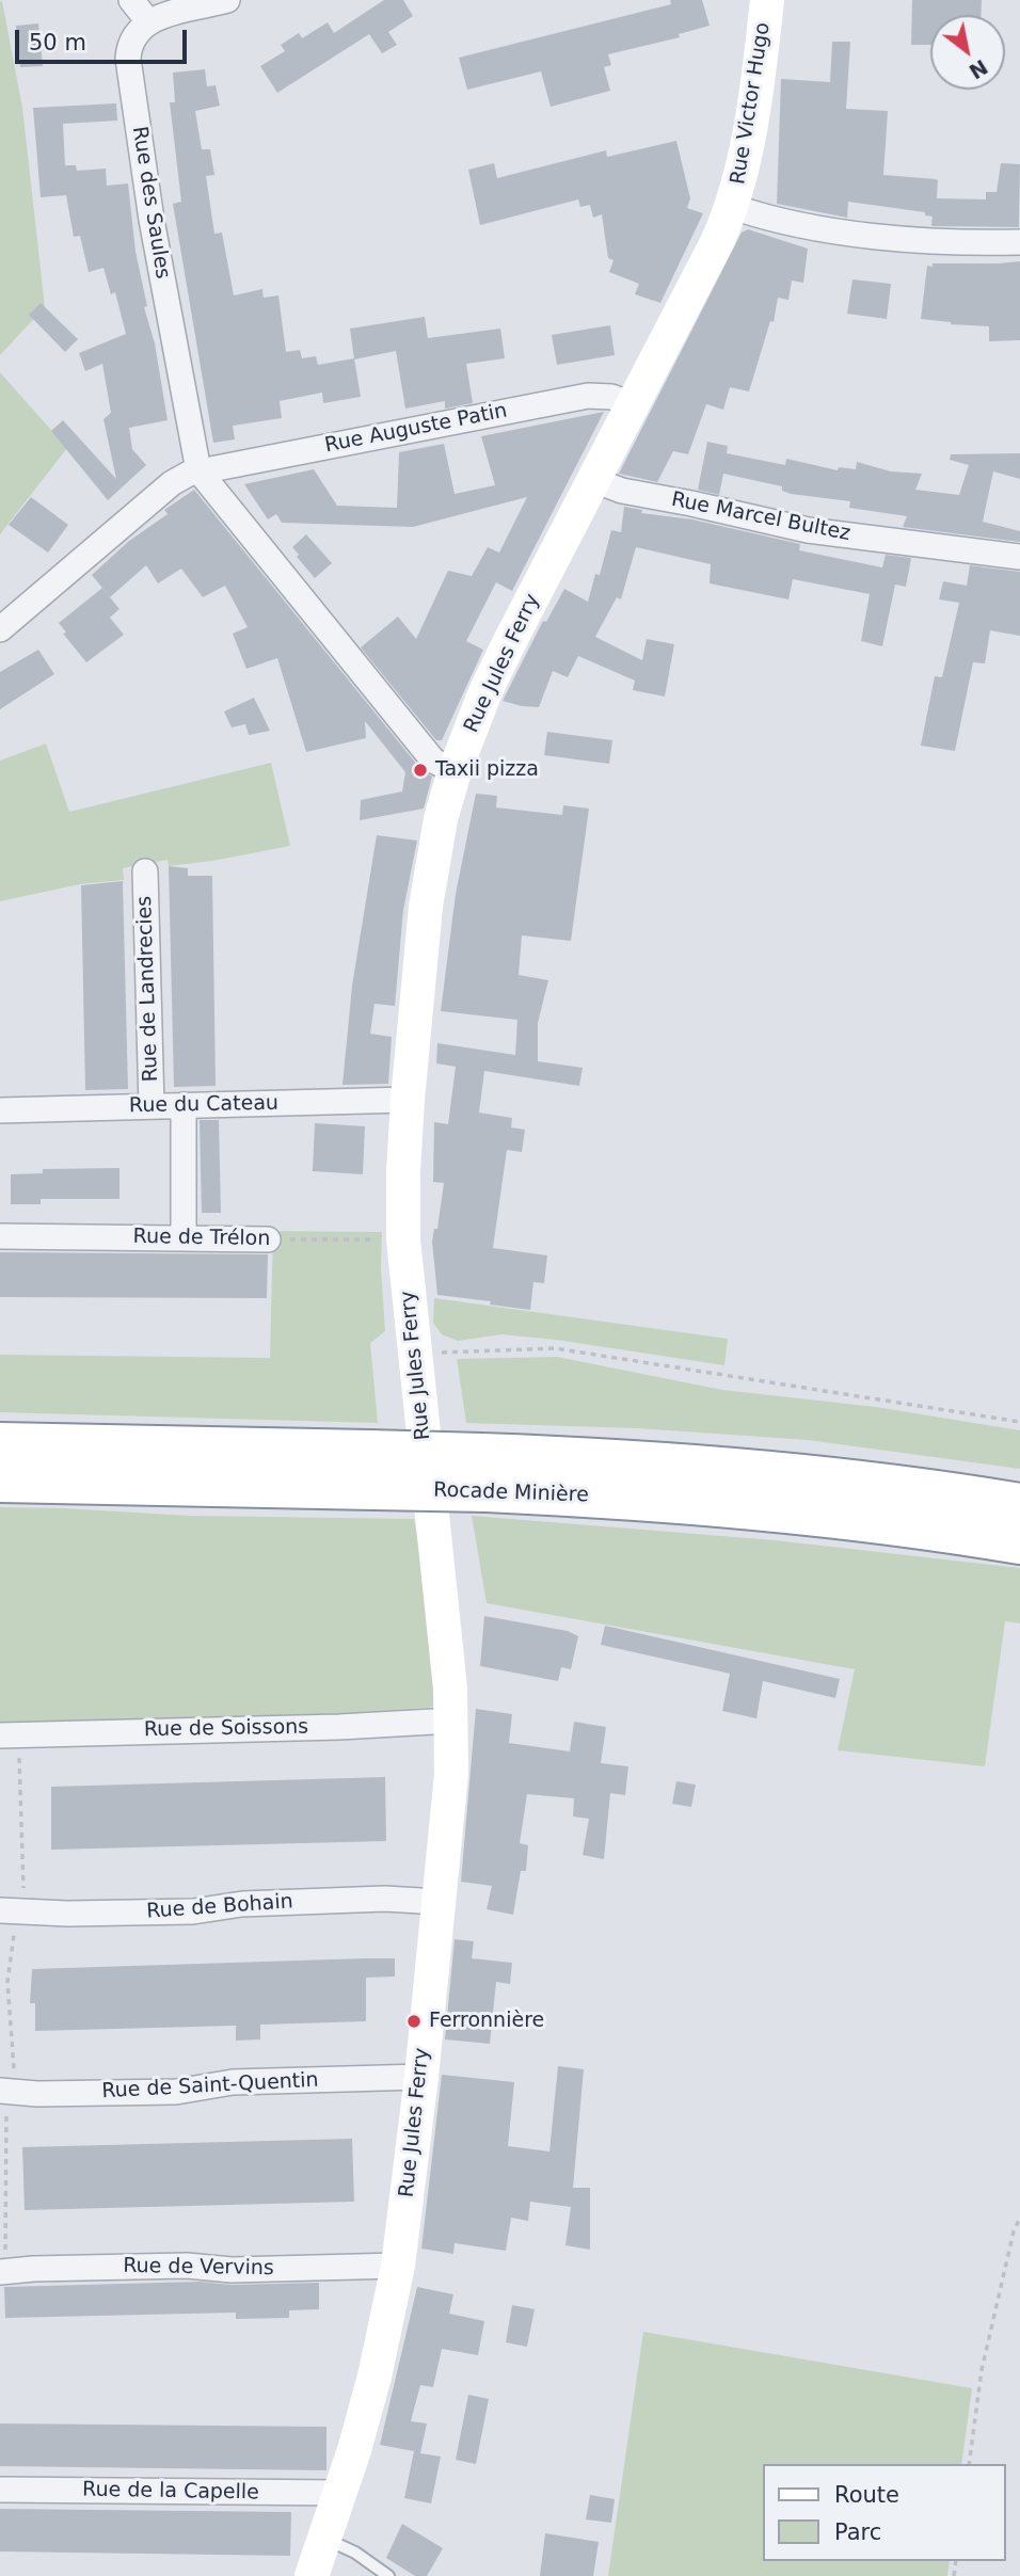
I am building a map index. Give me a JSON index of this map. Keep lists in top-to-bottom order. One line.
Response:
{"streets":{"highway":["Rocade Minière"],"street":["Rue Victor Hugo","Rue des Saules","Rue Auguste Patin","Rue Marcel Bultez","Rue Jules Ferry","Rue de Landrecies","Rue du Cateau","Rue de Trélon","Rue de Soissons","Rue de Bohain","Rue de Saint-Quentin","Rue de Vervins","Rue de la Capelle"]},"crossings":[["Rue Victor Hugo","Rue Jules Ferry"],["Rue des Saules","Rue Auguste Patin"],["Rue Auguste Patin","Rue Jules Ferry"],["Rue Marcel Bultez","Rue Jules Ferry"],["Rue Jules Ferry","Rue du Cateau"],["Rue Jules Ferry","Rue de Trélon"],["Rue Jules Ferry","Rue de Soissons"],["Rue Jules Ferry","Rue de Bohain"],["Rue Jules Ferry","Rue de Saint-Quentin"],["Rue Jules Ferry","Rue de Vervins"],["Rue Jules Ferry","Rue de la Capelle"],["Rue de Landrecies","Rue du Cateau"]],"places":["Taxii pizza","Ferronnière"],"legend":["Route","Parc"],"scale_bar":"50 m","north":"bottom right"}
